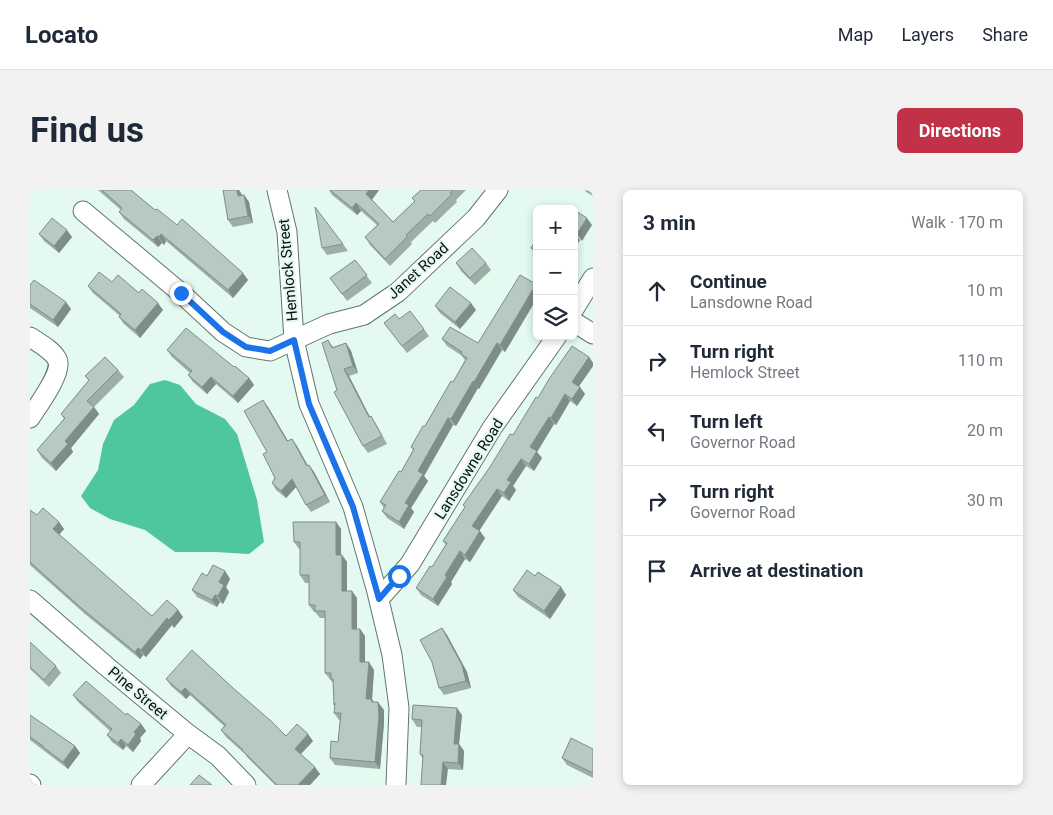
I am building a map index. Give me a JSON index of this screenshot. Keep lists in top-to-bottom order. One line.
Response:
{"streets":{"street":["Hemlock Street","Janet Road","Lansdowne Road","Pine Street"]},"crossings":[["Hemlock Street","Janet Road"],["Hemlock Street","Lansdowne Road"]],"page":{"header":"Locato","nav":["Map","Layers","Share"],"buttons":"Directions","title":"Find us","heading":["3 min","Walk · 170 m"],"map_buttons":["+","−"],"list":[["Continue","Lansdowne Road","10 m"],["Turn right","Hemlock Street","110 m"],["Turn left","Governor Road","20 m"],["Turn right","Governor Road","30 m"],"Arrive at destination"]}}
